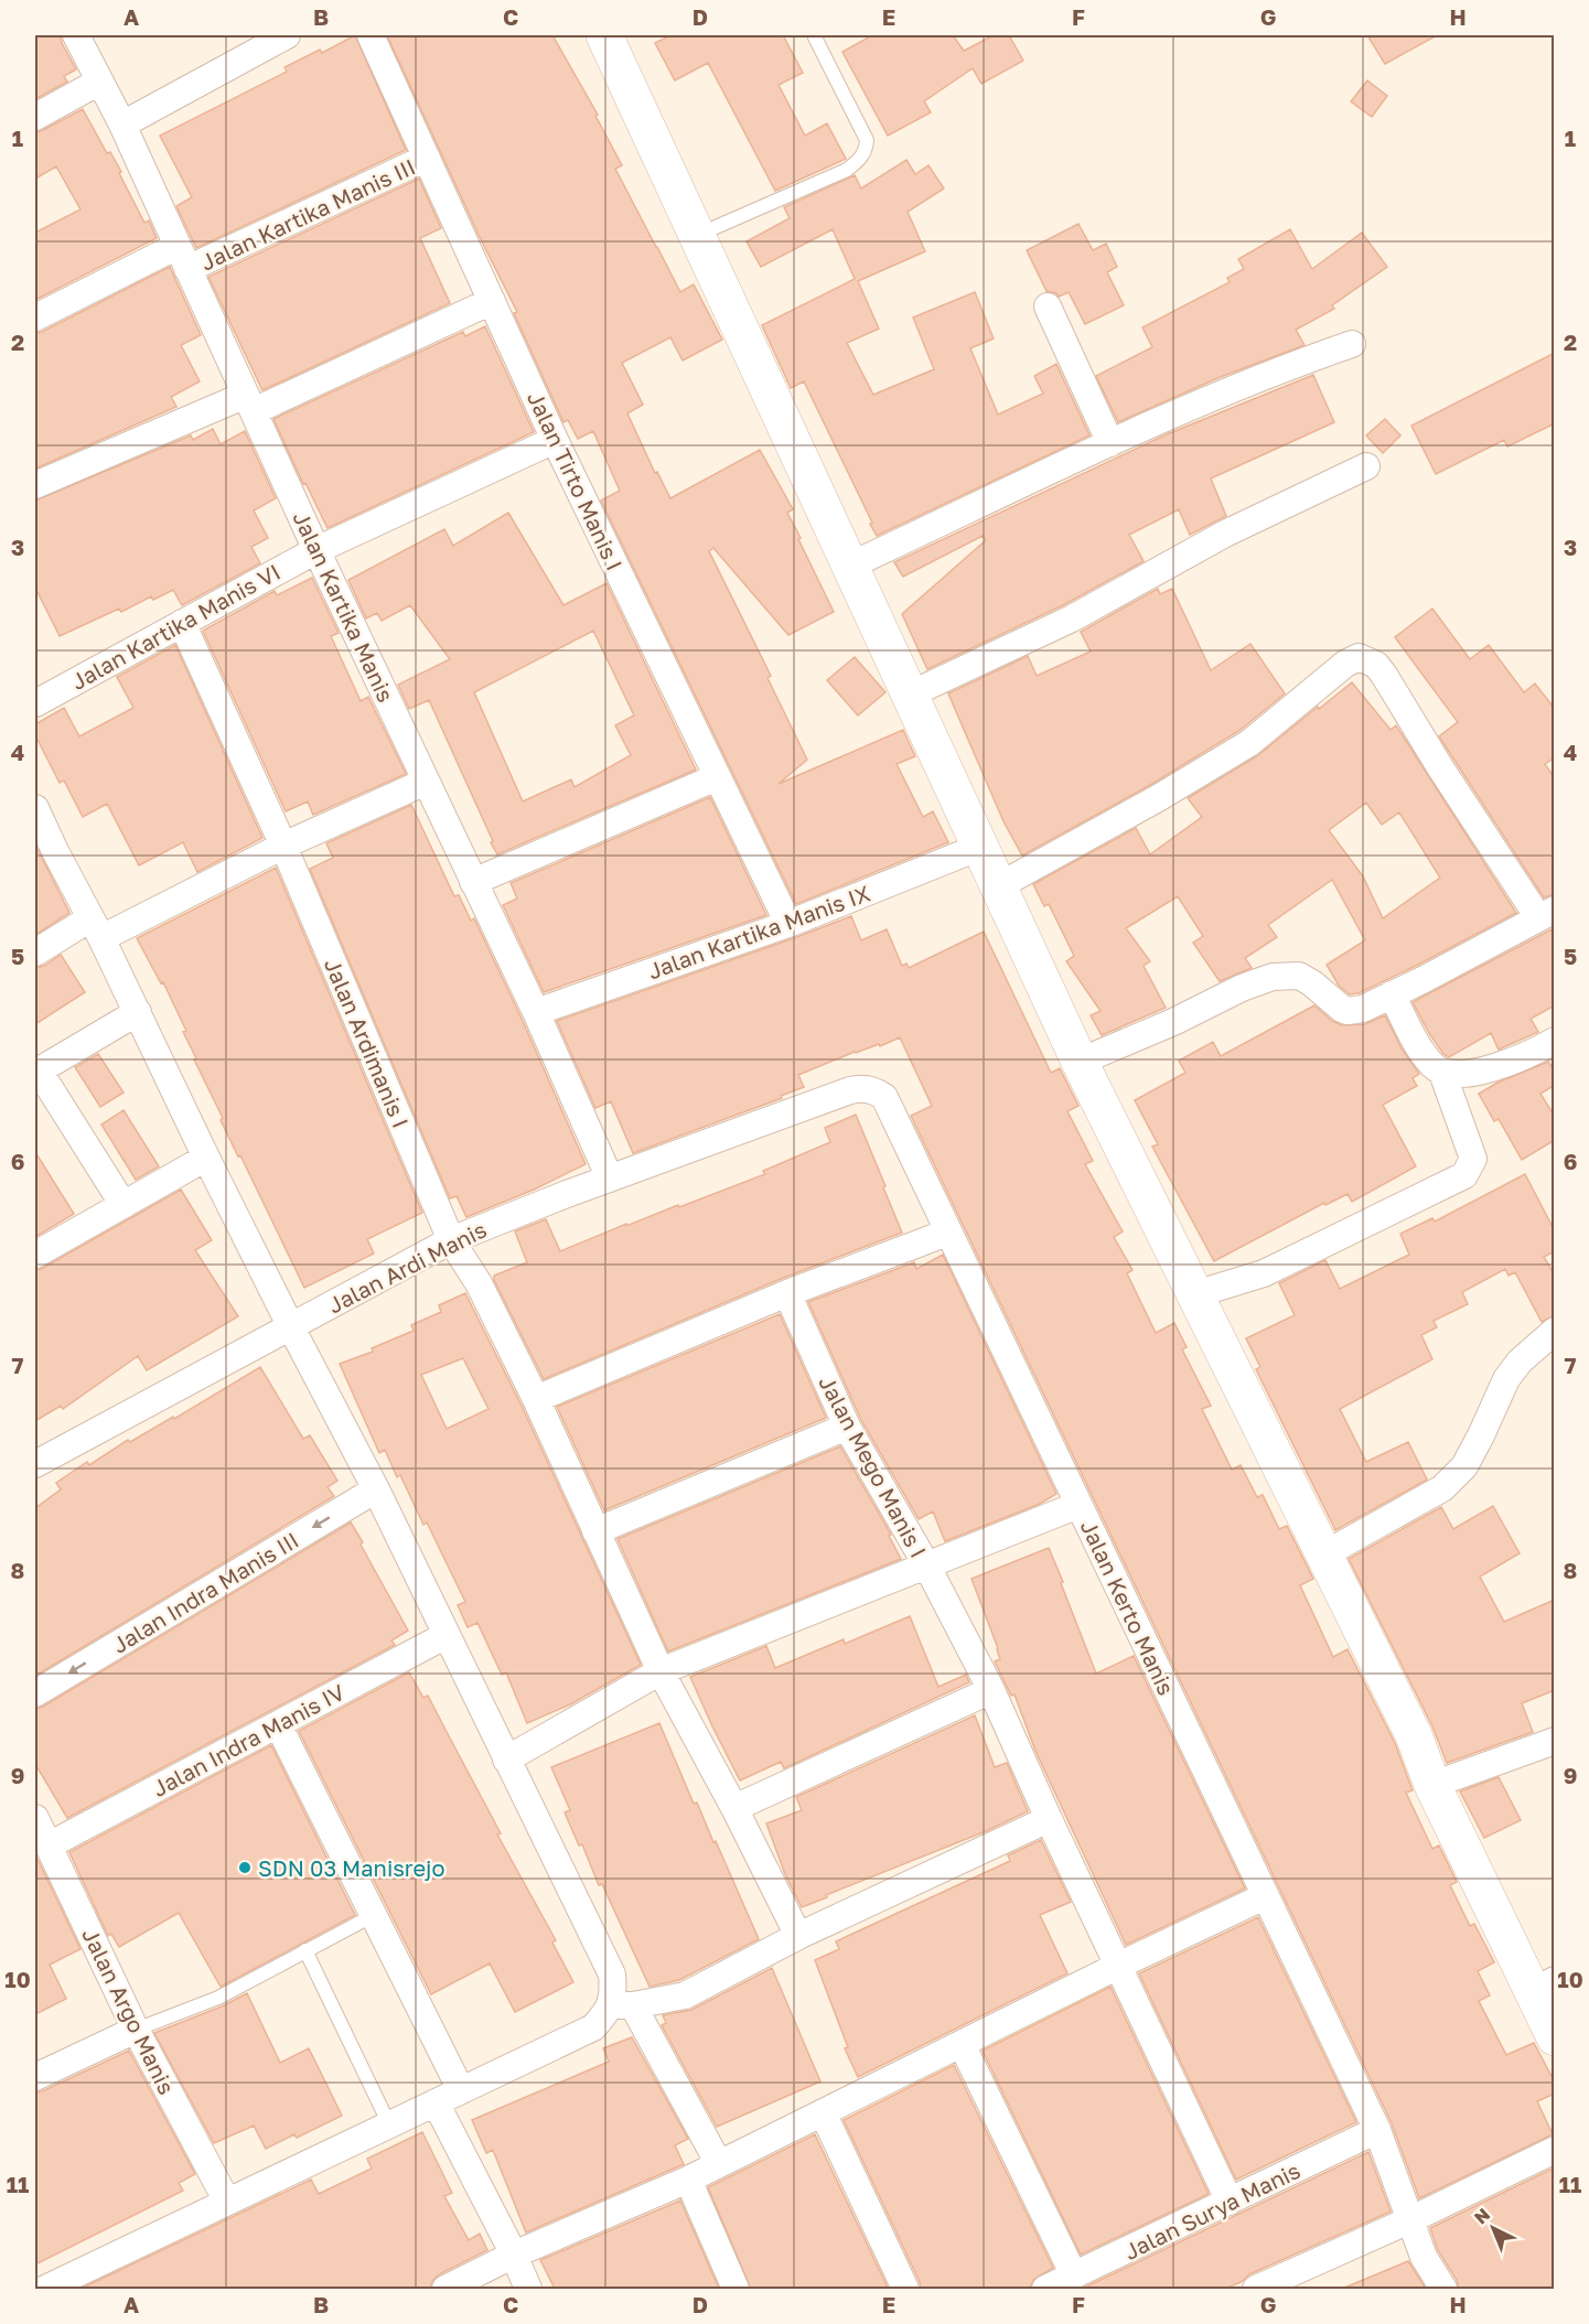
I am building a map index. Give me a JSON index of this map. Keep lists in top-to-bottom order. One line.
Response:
{"streets":{"street":["Jalan Kartika Manis III","Jalan Tirto Manis I","Jalan Kartika Manis","Jalan Kartika Manis VI","Jalan Kartika Manis IX","Jalan Ardimanis I","Jalan Ardi Manis","Jalan Mego Manis I","Jalan Indra Manis III","Jalan Kerto Manis","Jalan Indra Manis IV","Jalan Argo Manis","Jalan Surya Manis"]},"crossings":[["Jalan Kartika Manis III","Jalan Tirto Manis I"],["Jalan Kartika Manis III","Jalan Kartika Manis"],["Jalan Tirto Manis I","Jalan Kartika Manis VI"],["Jalan Tirto Manis I","Jalan Kartika Manis IX"],["Jalan Kartika Manis","Jalan Kartika Manis VI"],["Jalan Kartika Manis","Jalan Kartika Manis IX"],["Jalan Kartika Manis","Jalan Ardi Manis"],["Jalan Kartika Manis VI","Jalan Ardimanis I"],["Jalan Ardimanis I","Jalan Ardi Manis"],["Jalan Ardi Manis","Jalan Kerto Manis"],["Jalan Mego Manis I","Jalan Surya Manis"],["Jalan Kerto Manis","Jalan Surya Manis"],["Jalan Indra Manis IV","Jalan Argo Manis"]],"one_way":["Jalan Indra Manis III"],"places":["SDN 03 Manisrejo"],"north":"top left","grid":{"columns":["A","B","C","D","E","F","G","H"],"rows":["1","2","3","4","5","6","7","8","9","10","11"]}}
